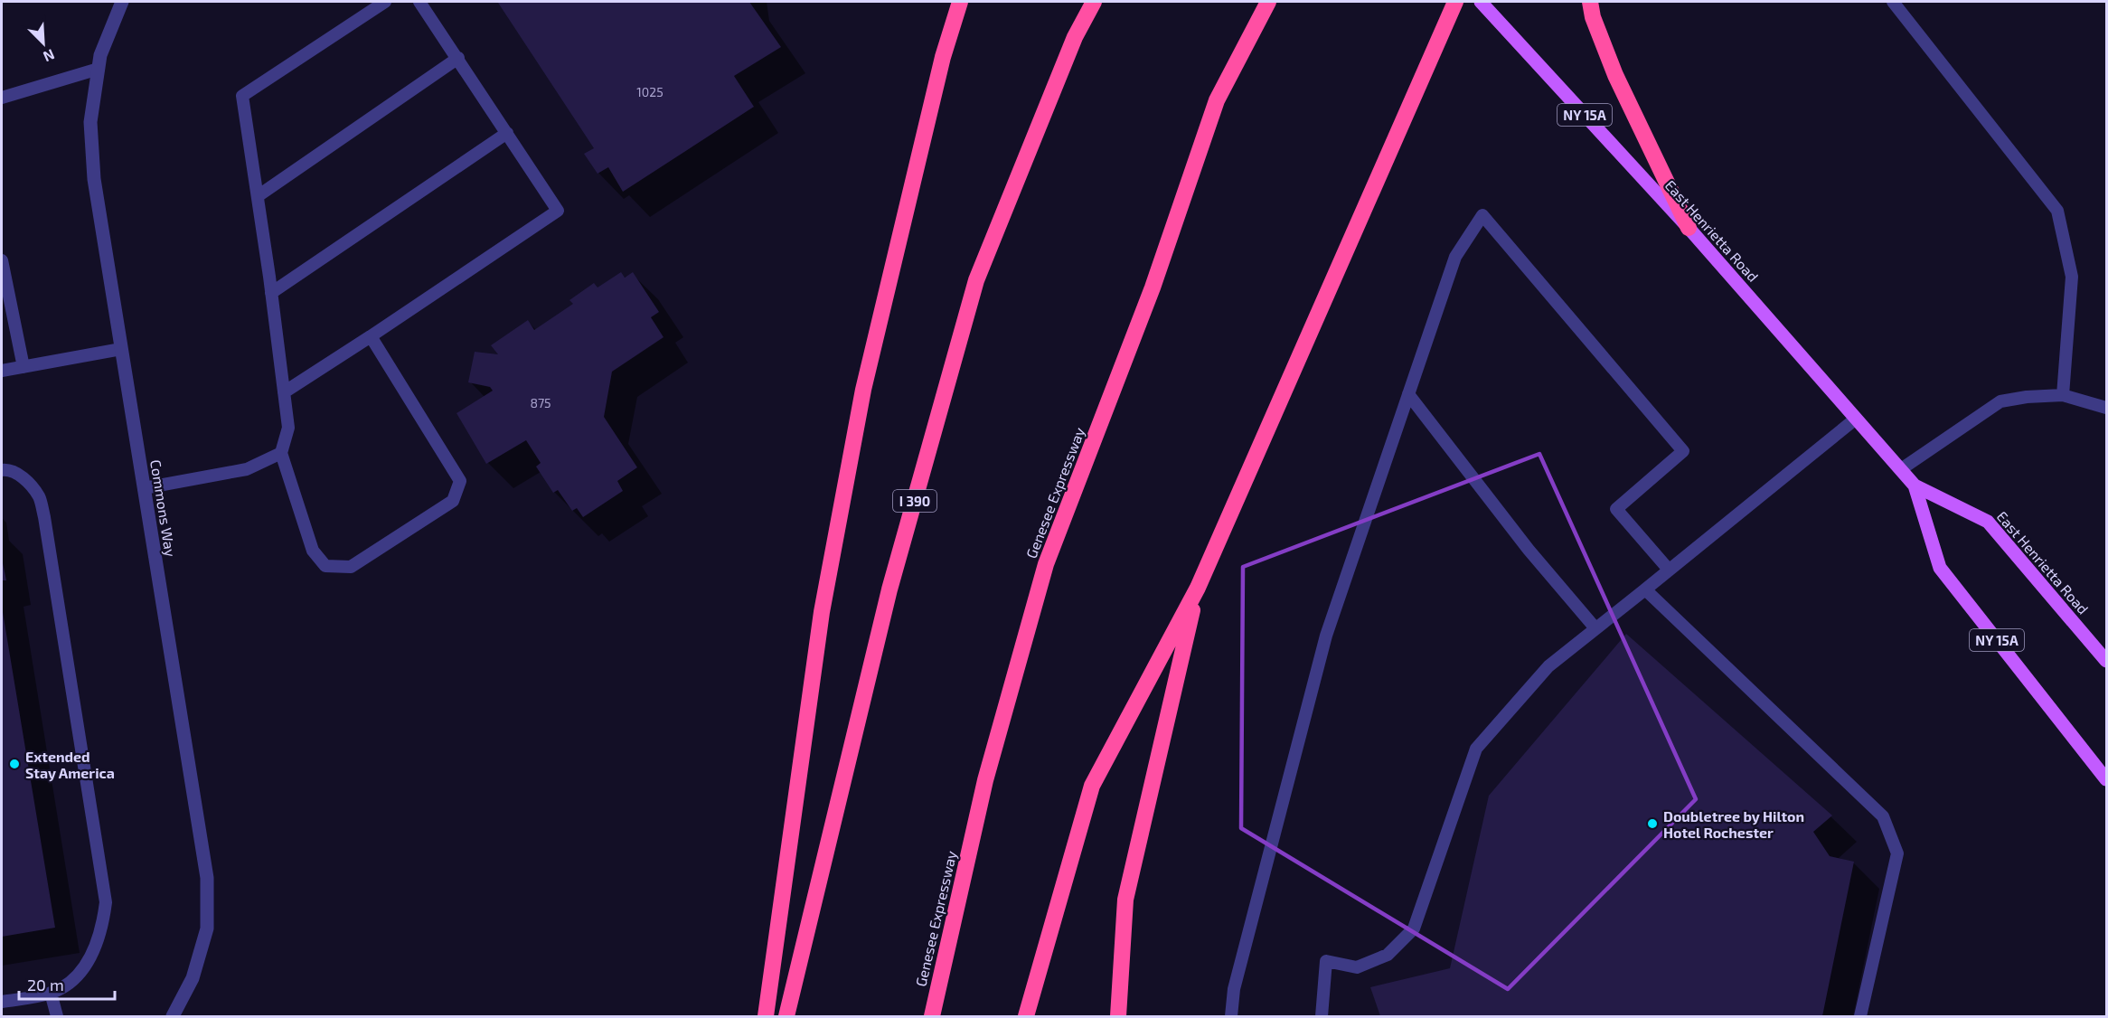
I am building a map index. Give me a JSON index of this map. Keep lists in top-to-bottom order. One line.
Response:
{"streets":{"highway":["Genesee Expressway","I 390"],"main road":["NY 15A","East Henrietta Road"],"street":["Commons Way"]},"places":["Extended Stay America","Doubletree by Hilton Hotel Rochester"],"house_numbers":["1025","875"],"scale_bar":"20 m","north":"bottom right"}
